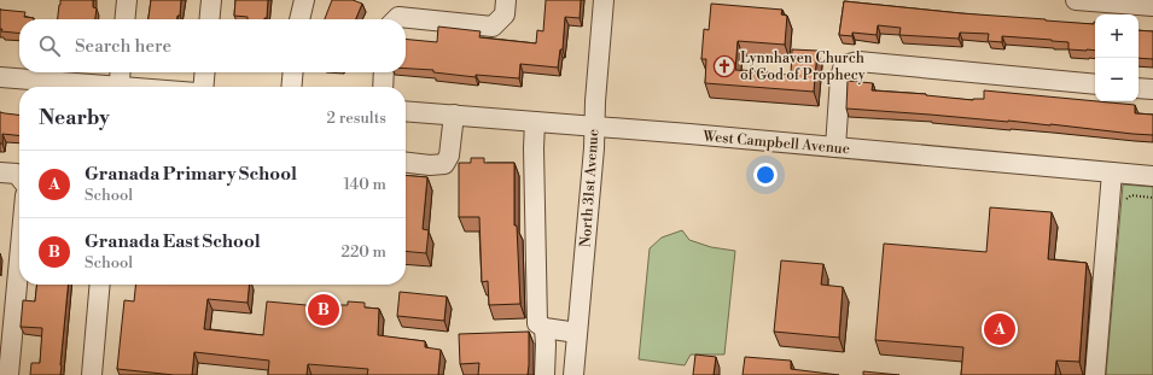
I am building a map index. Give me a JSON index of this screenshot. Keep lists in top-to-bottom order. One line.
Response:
{"streets":{"street":["West Campbell Avenue","North 31st Avenue"]},"crossings":[["West Campbell Avenue","North 31st Avenue"]],"places":{"church":["Lynnhaven Church of God of Prophecy"]},"page":{"map_buttons":["+","−"],"search":"Search here","heading":["Nearby","2 results"],"list":[{"mark":"A","name":"Granada Primary School","note":"School","value":"140 m"},{"mark":"B","name":"Granada East School","note":"School","value":"220 m"}],"pins":["B","A"]}}
